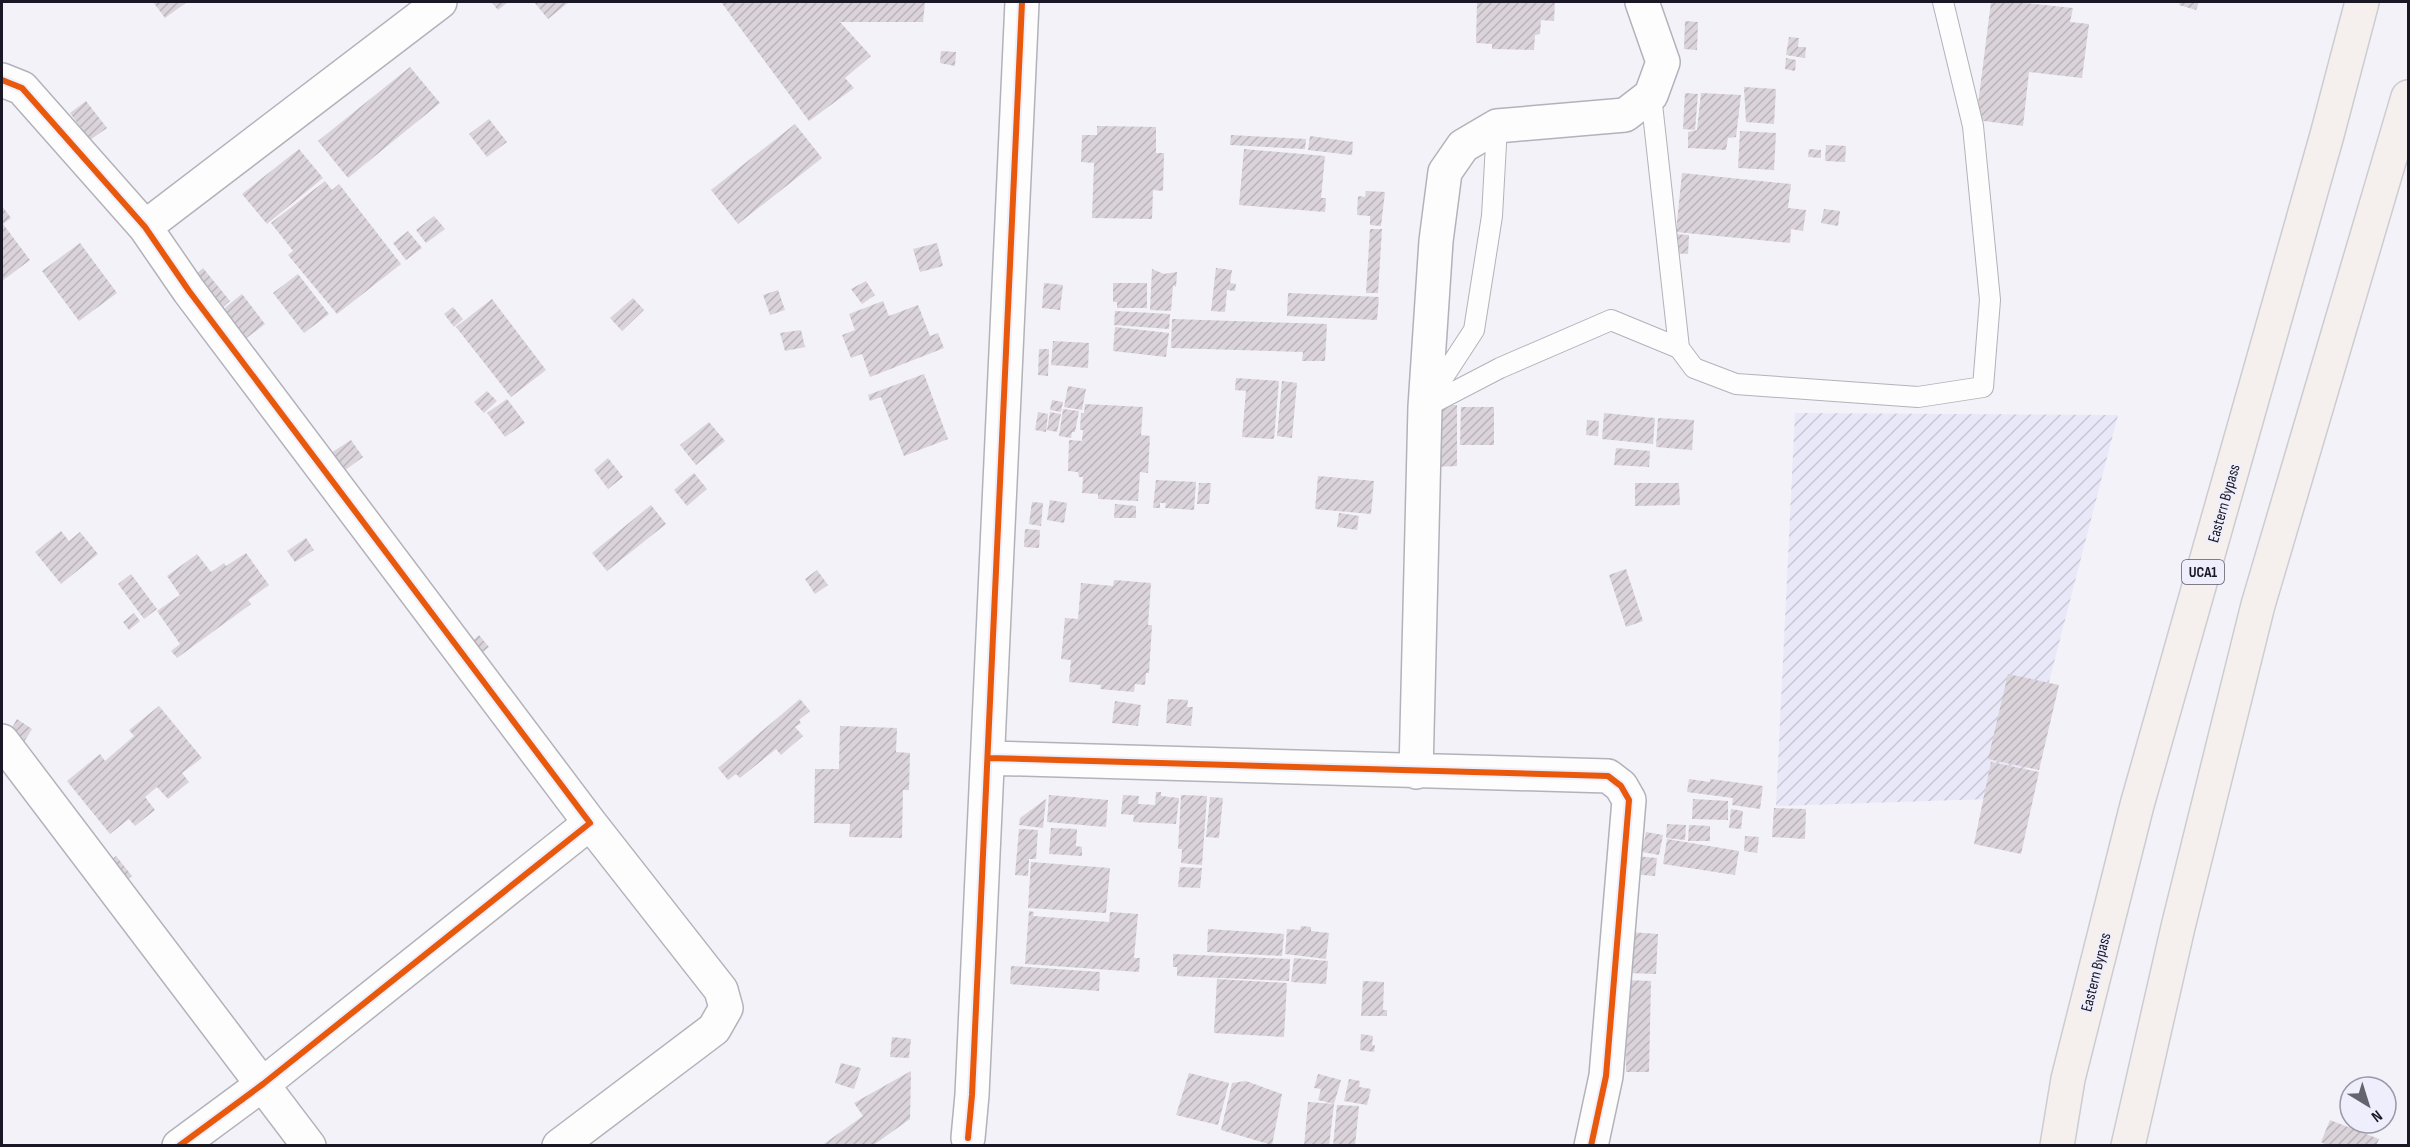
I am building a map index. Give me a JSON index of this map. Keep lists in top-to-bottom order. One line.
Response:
{"streets":{"main road":["Eastern Bypass","UCA1"]},"north":"bottom right"}
